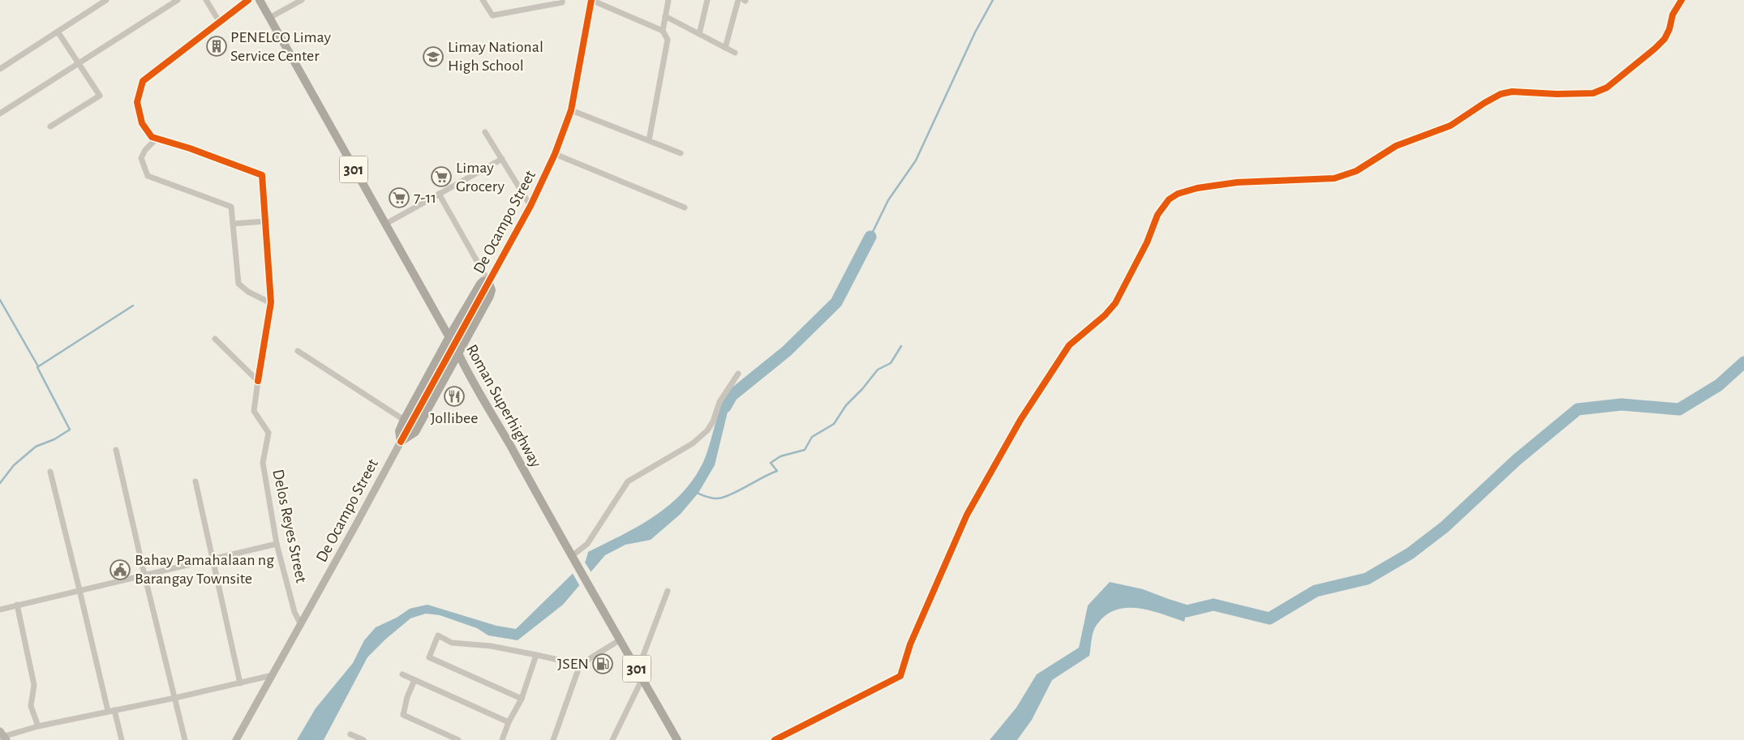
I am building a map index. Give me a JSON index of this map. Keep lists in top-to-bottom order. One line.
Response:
{"streets":{"main road":["301","De Ocampo Street","Roman Superhighway"],"street":["Delos Reyes Street"]},"crossings":[["De Ocampo Street","Delos Reyes Street"]],"places":{"building":["PENELCO Limay Service Center"],"school or university":["Limay National High School"],"supermarket":["Limay Grocery","7-11"],"restaurant":["Jollibee"],"public building":["Bahay Pamahalaan ng Barangay Townsite"],"fuel station":["JSEN"]}}
